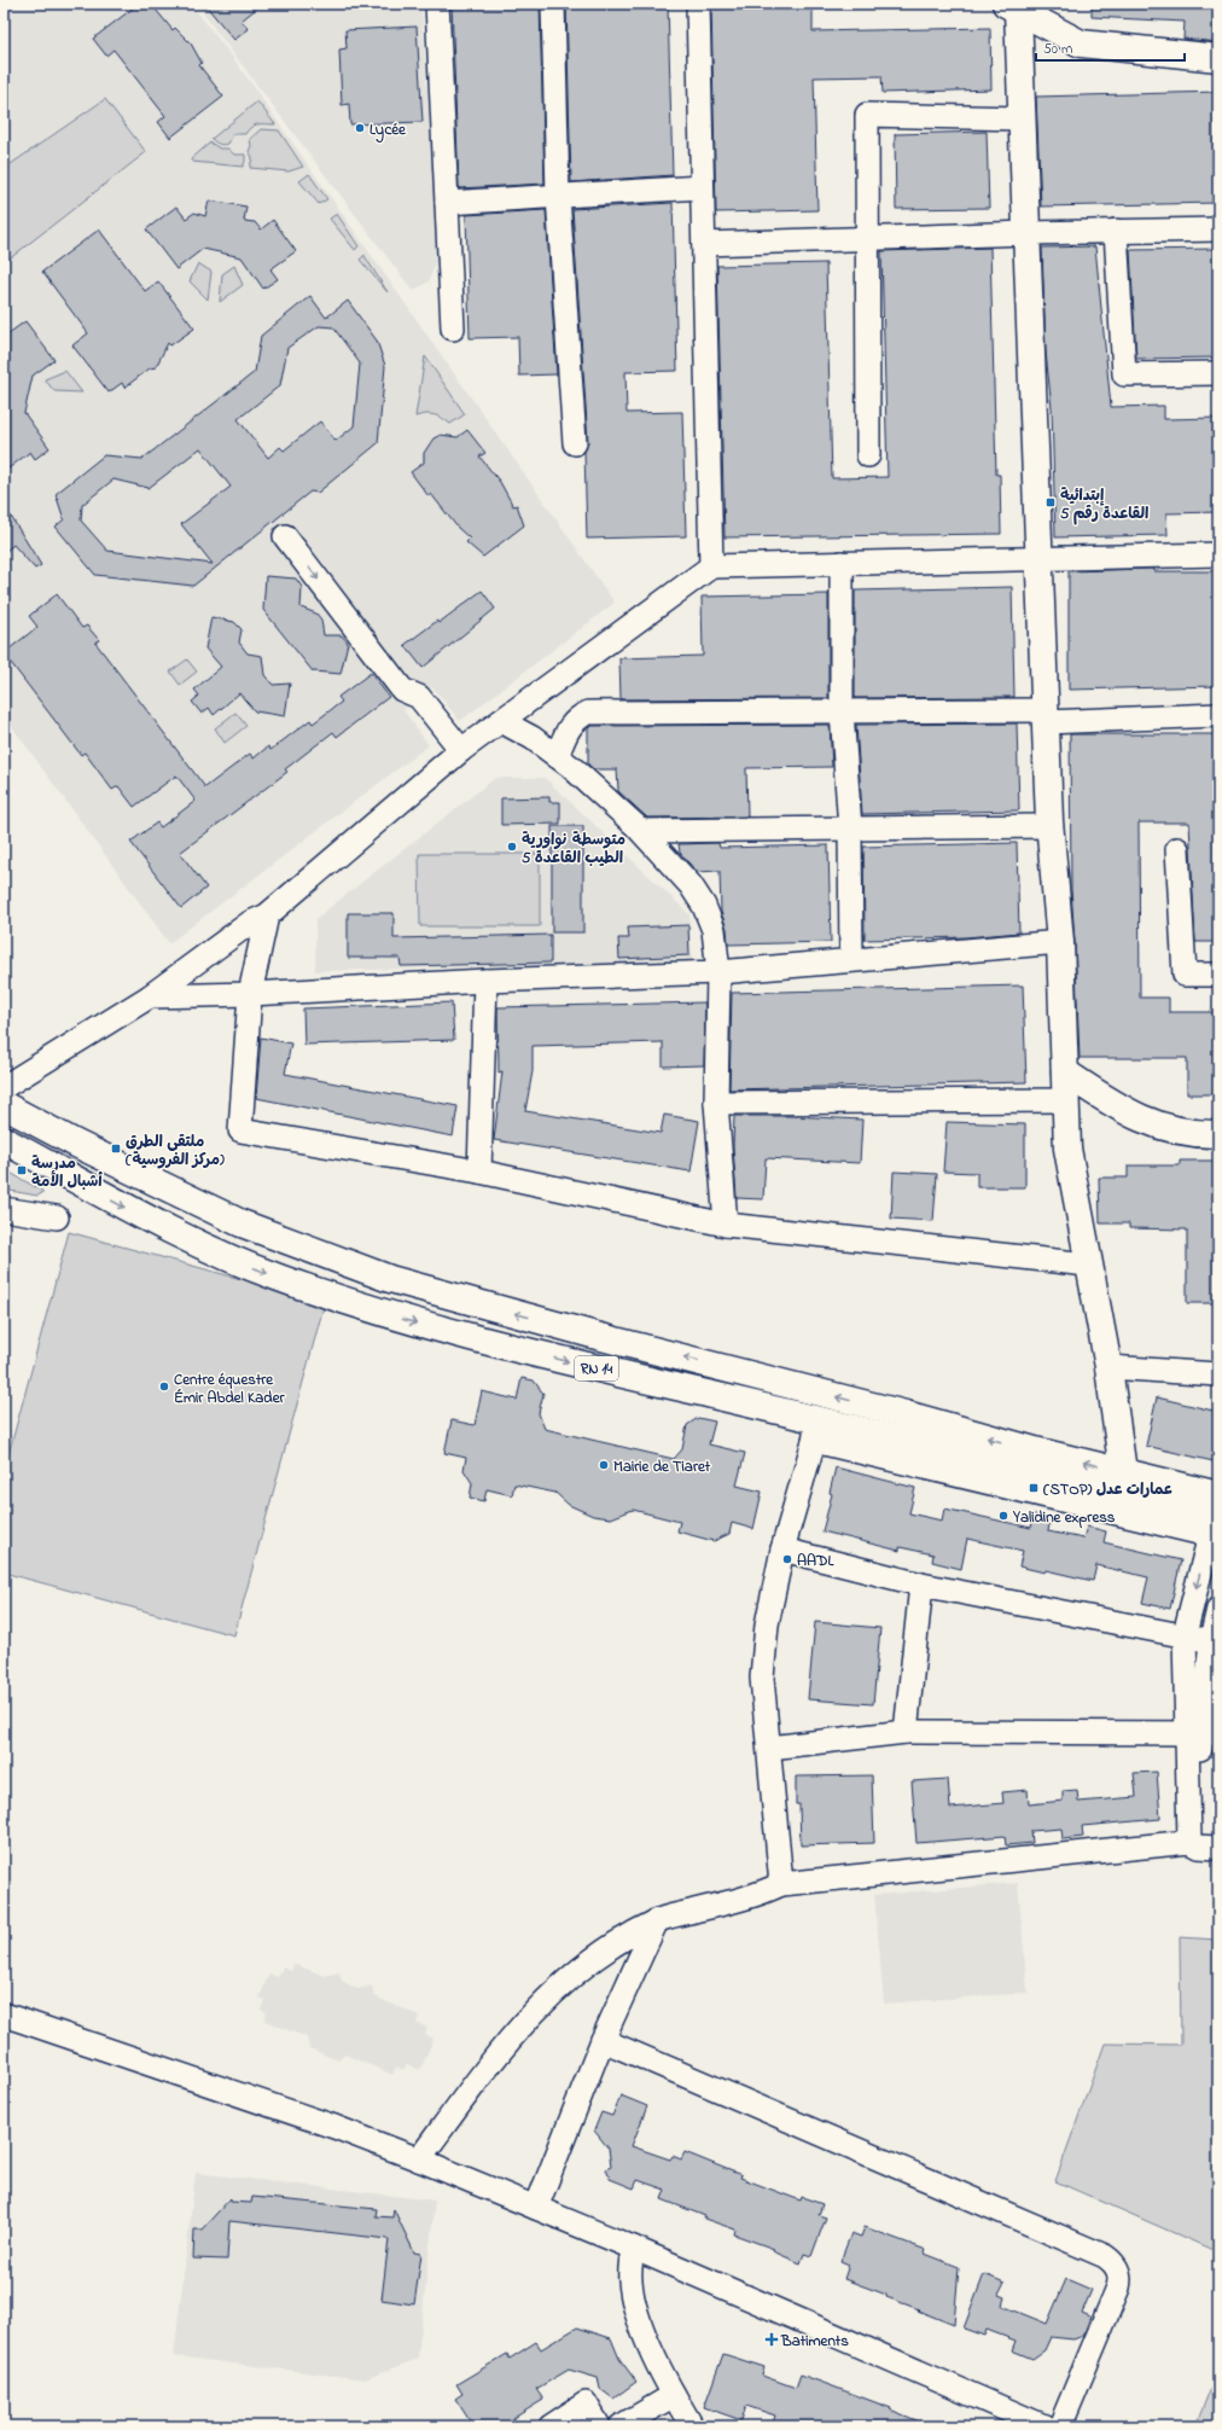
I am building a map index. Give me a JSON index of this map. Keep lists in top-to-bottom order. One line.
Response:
{"streets":{"main road":["RN 14"]},"places":{"other":["Lycée","متوسطة نواورية الطيب القاعدة 5","Centre équestre Émir Abdel Kader","Mairie de Tiaret","Yalidine express","AADL"],"transit":["إبتدائية القاعدة رقم 5","ملتقى الطرق (مركز الفروسية)","مدرسة أشبال الأمة","(STOP) عمارات عدل"],"health":["Batiments"]},"scale_bar":"50 m"}
